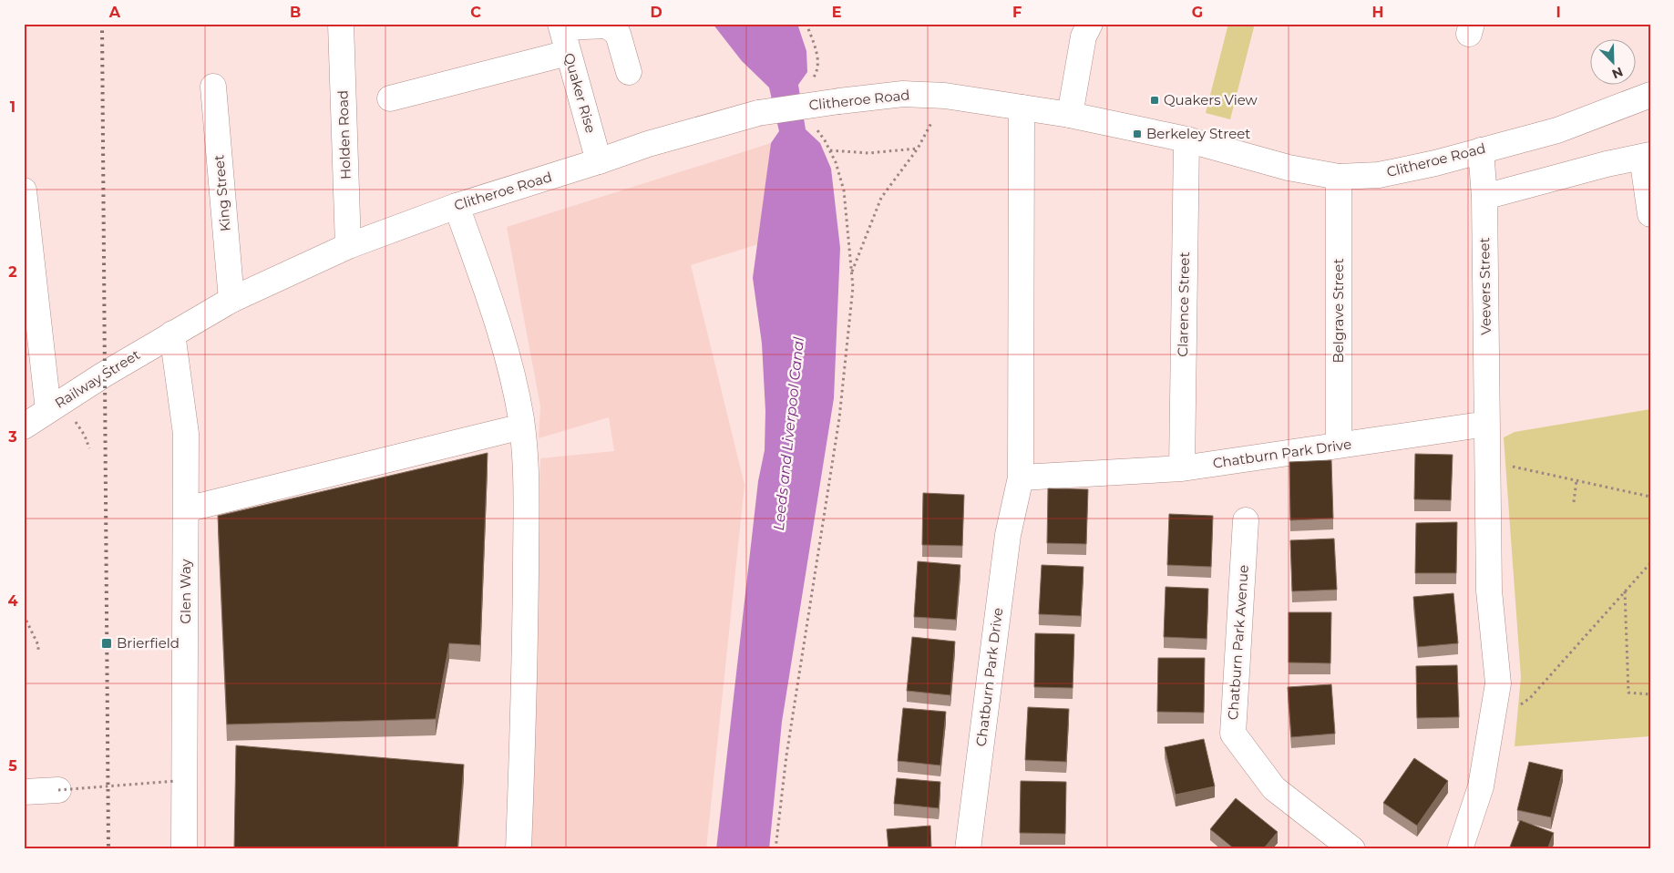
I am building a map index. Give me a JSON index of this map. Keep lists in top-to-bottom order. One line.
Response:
{"streets":{"street":["Quaker Rise","Clitheroe Road","Holden Road","King Street","Veevers Street","Clarence Street","Belgrave Street","Railway Street","Chatburn Park Drive","Glen Way","Chatburn Park Avenue"]},"crossings":[["Quaker Rise","Clitheroe Road"],["Clitheroe Road","Holden Road"],["Clitheroe Road","King Street"],["Clitheroe Road","Veevers Street"],["Clitheroe Road","Clarence Street"],["Clitheroe Road","Belgrave Street"],["Clitheroe Road","Railway Street"],["Clitheroe Road","Glen Way"],["Veevers Street","Chatburn Park Drive"],["Clarence Street","Chatburn Park Drive"],["Belgrave Street","Chatburn Park Drive"],["Railway Street","Glen Way"]],"water":["Leeds and Liverpool Canal"],"places":{"transit":["Quakers View","Berkeley Street","Brierfield"]},"north":"bottom right","grid":{"columns":["A","B","C","D","E","F","G","H","I"],"rows":["1","2","3","4","5"]}}
